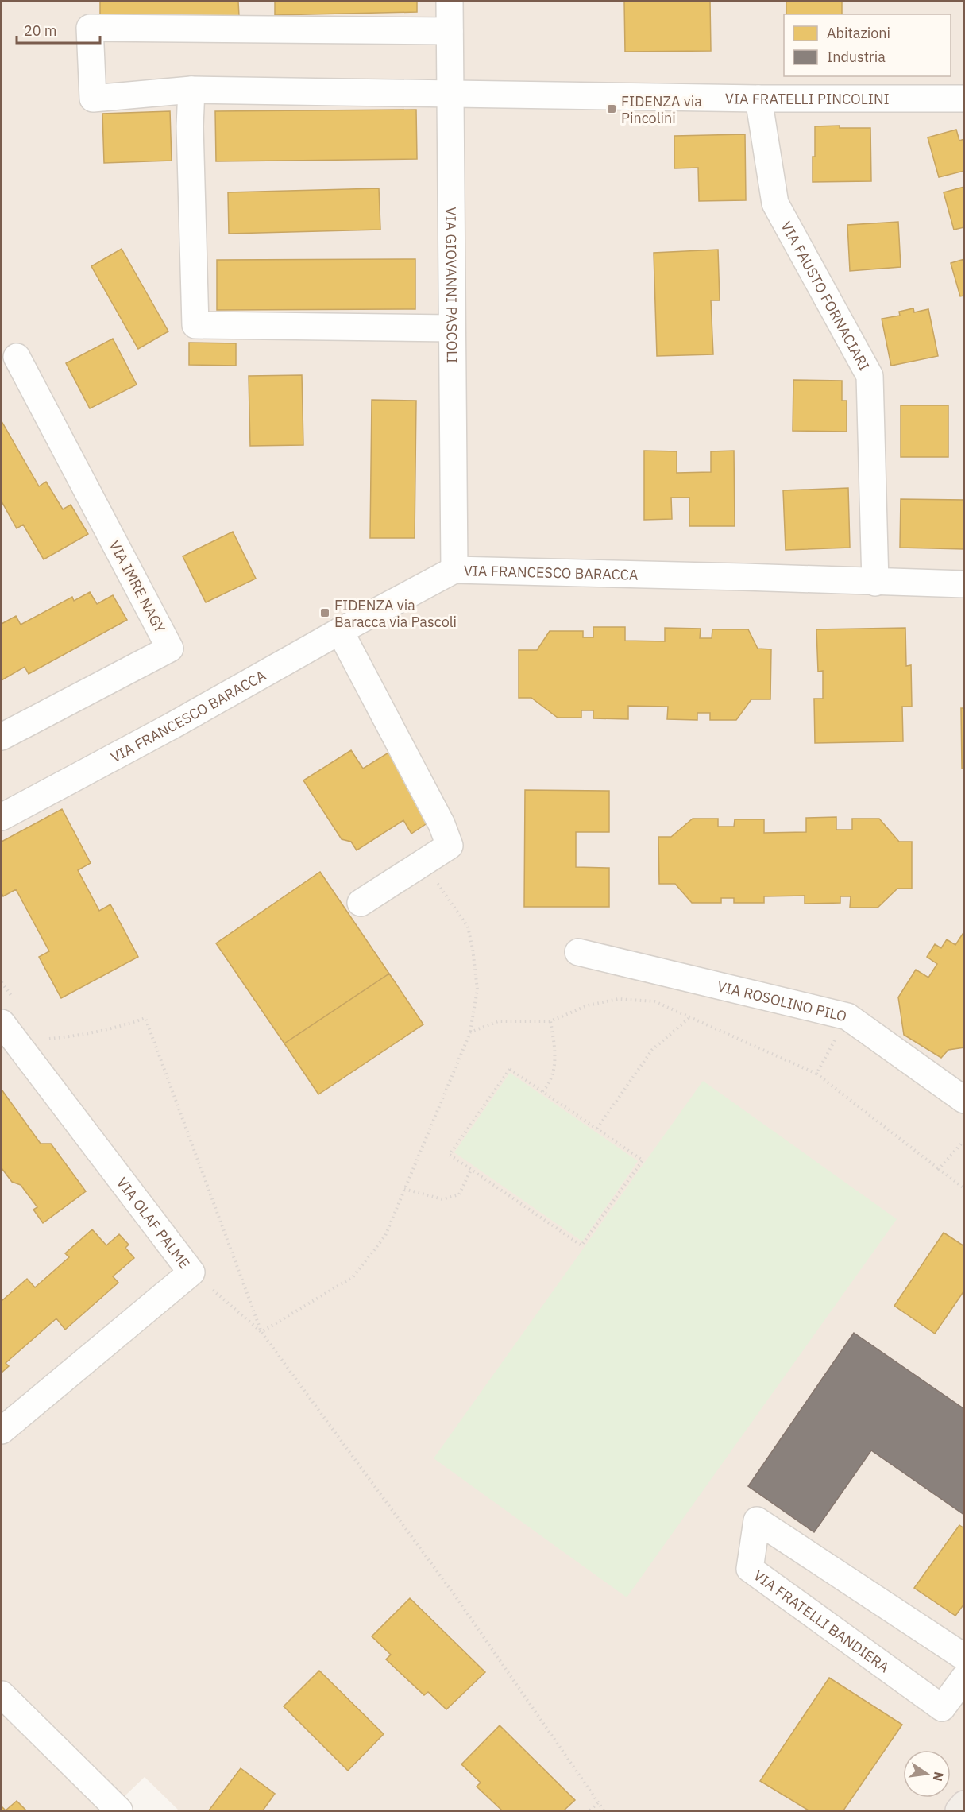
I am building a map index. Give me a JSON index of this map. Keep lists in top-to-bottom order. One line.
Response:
{"streets":{"street":["VIA FRATELLI PINCOLINI","VIA GIOVANNI PASCOLI","VIA FAUSTO FORNACIARI","VIA FRANCESCO BARACCA","VIA IMRE NAGY","VIA ROSOLINO PILO","VIA OLAF PALME","VIA FRATELLI BANDIERA"]},"crossings":[["VIA FRATELLI PINCOLINI","VIA GIOVANNI PASCOLI"],["VIA FRATELLI PINCOLINI","VIA FAUSTO FORNACIARI"],["VIA GIOVANNI PASCOLI","VIA FRANCESCO BARACCA"],["VIA FAUSTO FORNACIARI","VIA FRANCESCO BARACCA"]],"places":{"transit":["FIDENZA via Pincolini","FIDENZA via Baracca via Pascoli"]},"legend":["Abitazioni","Industria"],"scale_bar":"20 m","north":"right"}
